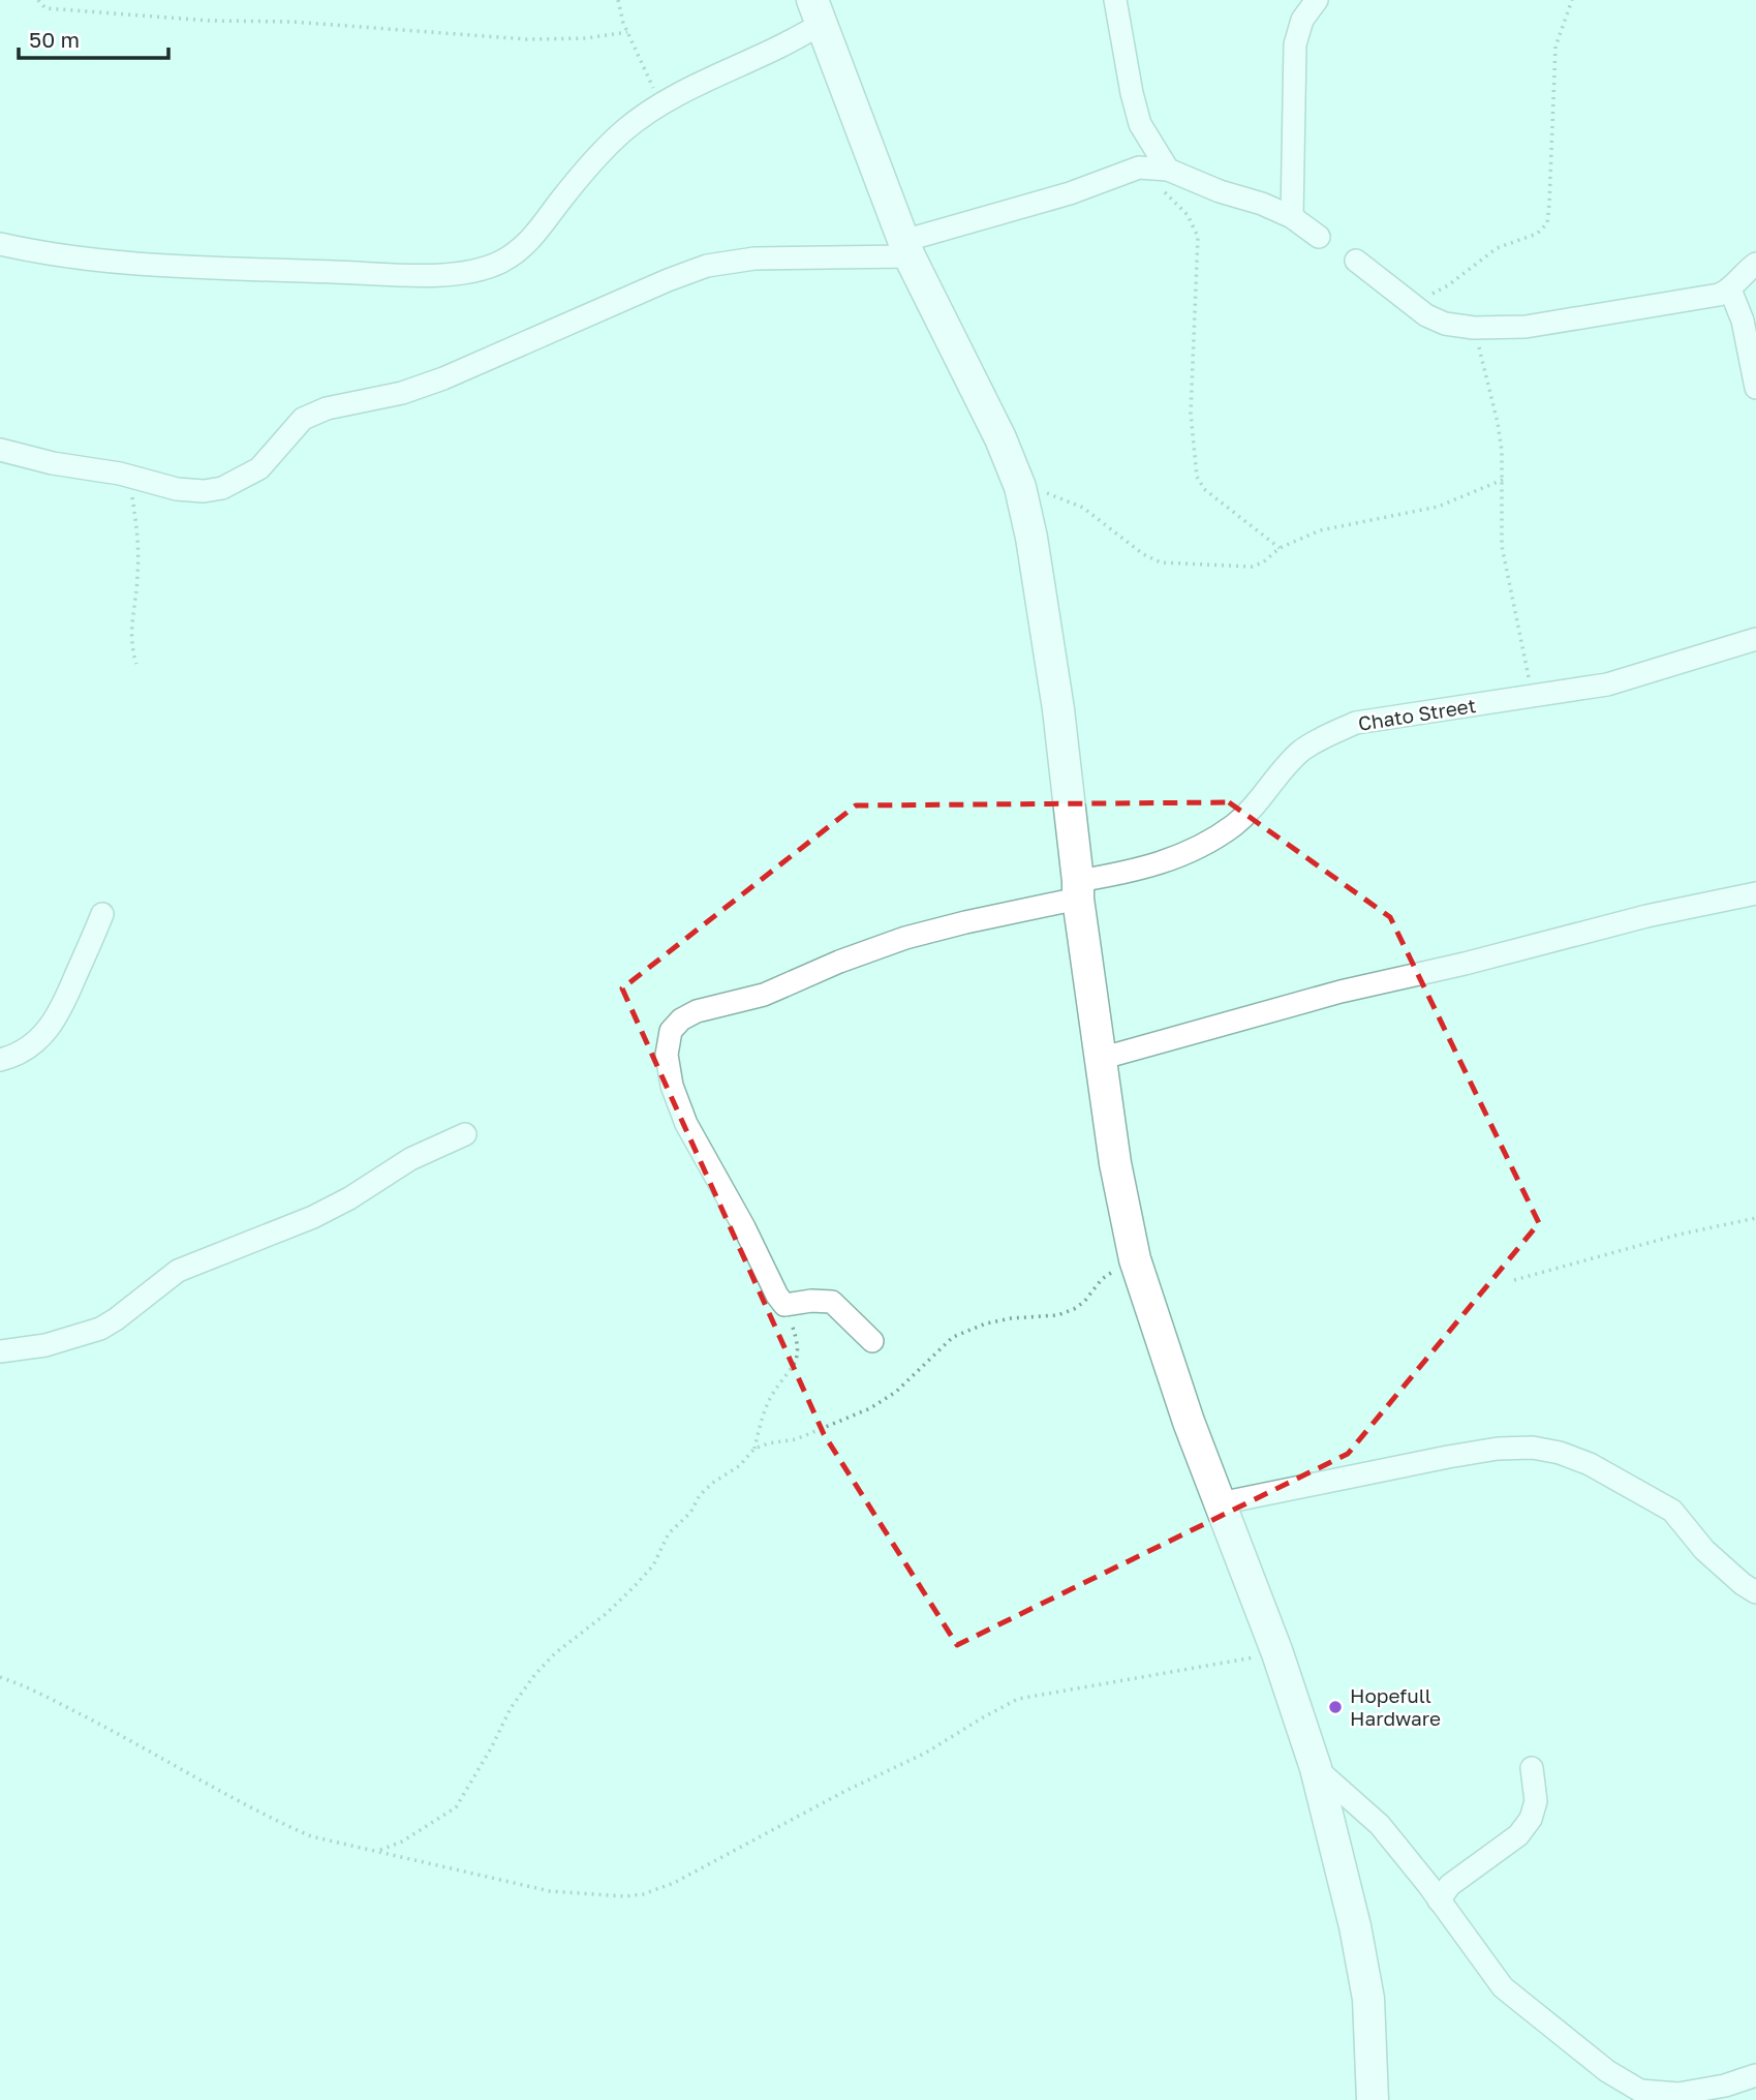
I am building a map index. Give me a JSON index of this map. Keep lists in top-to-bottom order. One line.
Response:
{"streets":{"street":["Chato Street"]},"places":["Hopefull Hardware"],"scale_bar":"50 m"}
